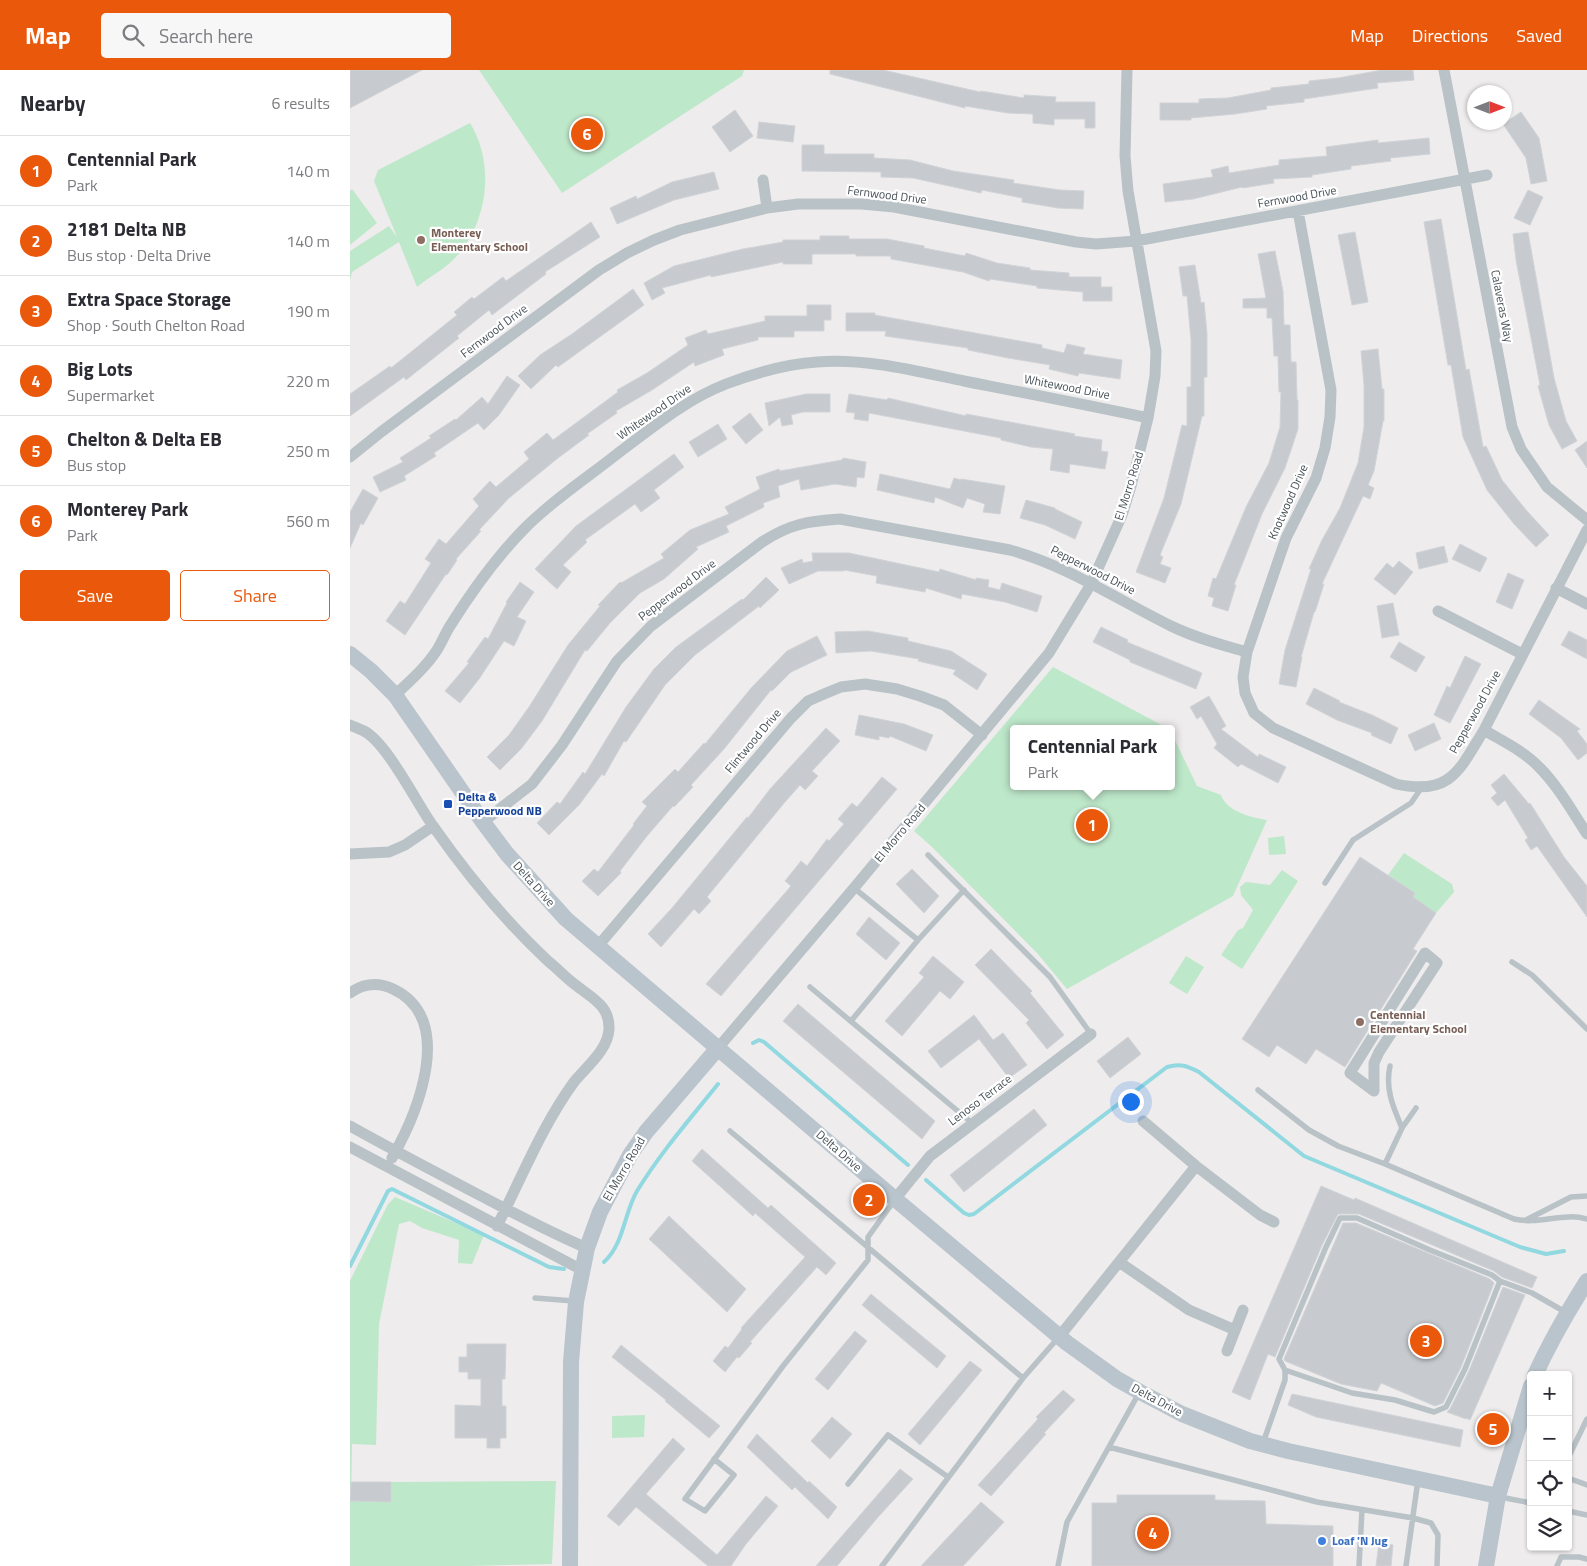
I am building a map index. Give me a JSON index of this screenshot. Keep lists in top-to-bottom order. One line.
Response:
{"streets":{"main road":["El Morro Road","Delta Drive"],"street":["Fernwood Drive","Calaveras Way","Whitewood Drive","Knotwood Drive","Pepperwood Drive","Flintwood Drive","Lenoso Terrace"]},"crossings":[["Fernwood Drive","Calaveras Way"],["Fernwood Drive","El Morro Road"],["Fernwood Drive","Knotwood Drive"],["Whitewood Drive","El Morro Road"],["Whitewood Drive","Delta Drive"],["El Morro Road","Pepperwood Drive"],["El Morro Road","Flintwood Drive"],["El Morro Road","Delta Drive"],["Knotwood Drive","Pepperwood Drive"],["Pepperwood Drive","Delta Drive"],["Flintwood Drive","Delta Drive"],["Delta Drive","Lenoso Terrace"]],"places":{"other":["Monterey Elementary School","Centennial Elementary School","Loaf 'N Jug"],"transit":["Delta & Pepperwood NB"]},"north":"right","page":{"header":"Map","search":"Search here","nav":["Map","Directions","Saved"],"heading":["Nearby","6 results"],"pins":["6","1","2","3","5","4"],"list":[{"mark":"1","name":"Centennial Park","note":"Park","value":"140 m"},{"mark":"2","name":"2181 Delta NB","note":"Bus stop · Delta Drive","value":"140 m"},{"mark":"3","name":"Extra Space Storage","note":"Shop · South Chelton Road","value":"190 m"},{"mark":"4","name":"Big Lots","note":"Supermarket","value":"220 m"},{"mark":"5","name":"Chelton & Delta EB","note":"Bus stop","value":"250 m"},{"mark":"6","name":"Monterey Park","note":"Park","value":"560 m"}],"buttons":["Save","Share"],"popup":["Centennial Park","Park"],"map_buttons":["+","−"]}}
